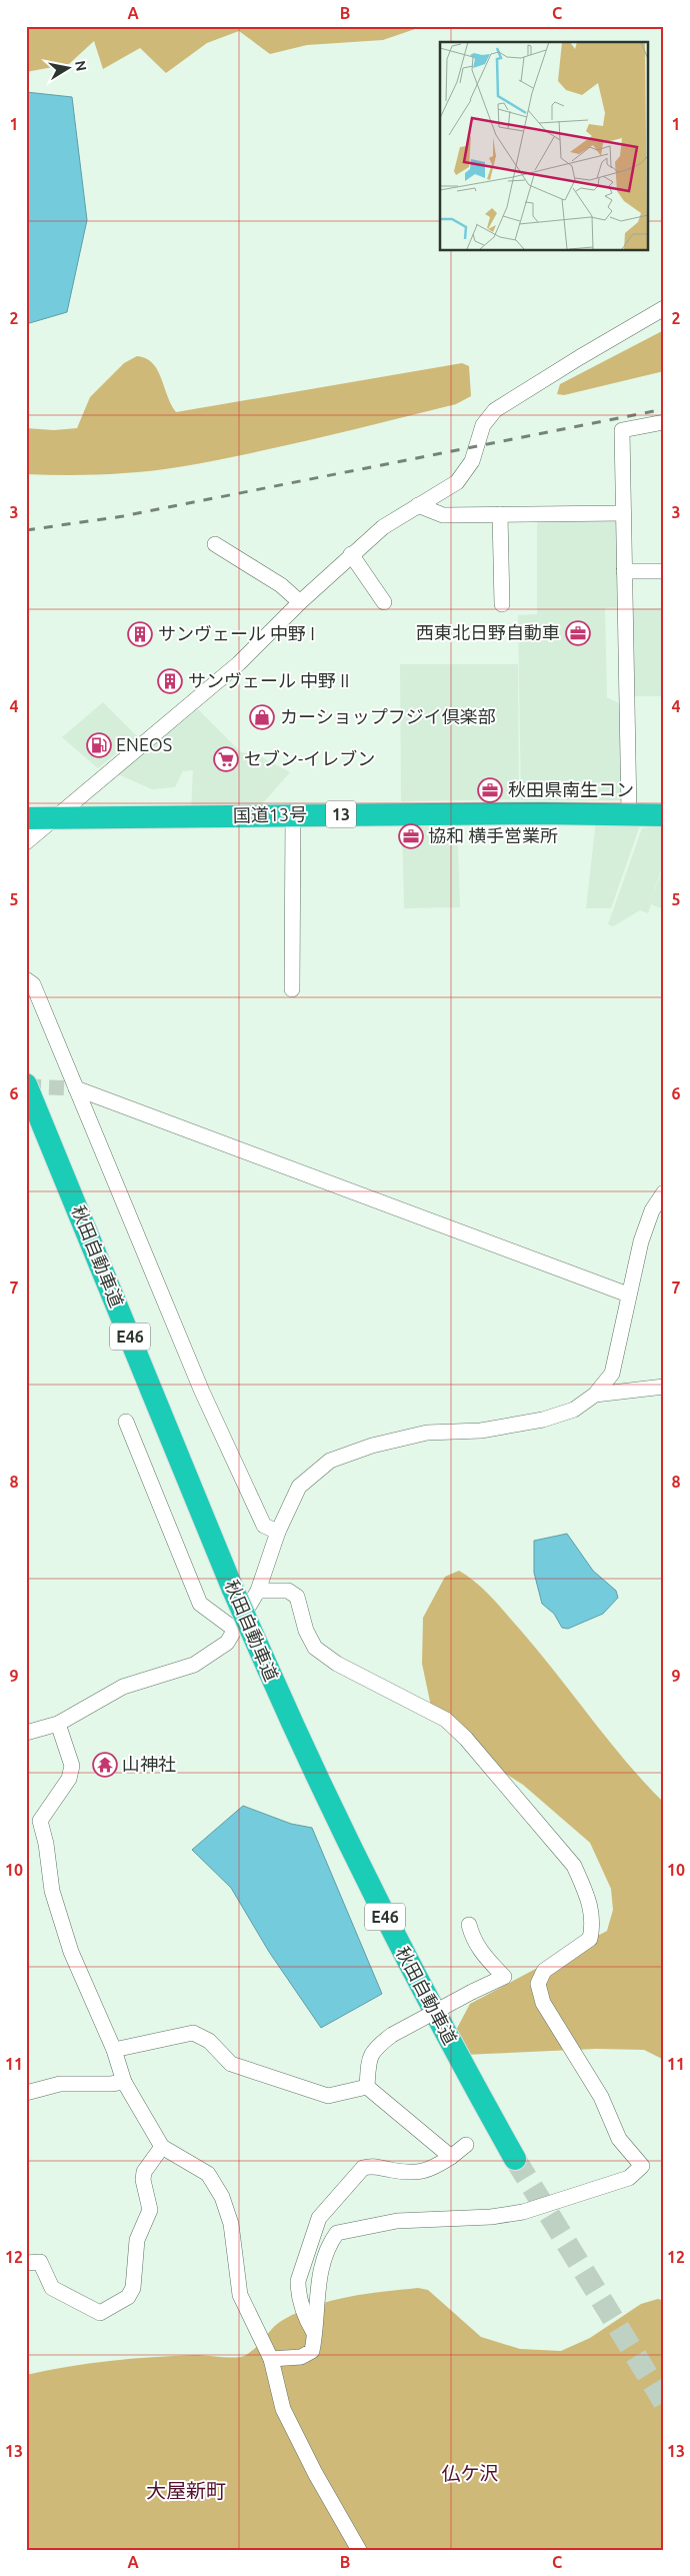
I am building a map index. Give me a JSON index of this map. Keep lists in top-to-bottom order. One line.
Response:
{"streets":{"highway":["13","国道13号","秋田自動車道","E46"]},"districts":["仏ケ沢","大屋新町"],"places":{"office":["西東北日野自動車","秋田県南生コン","協和 横手営業所"],"building":["サンヴェール 中野 I","サンヴェール 中野 II"],"shop":["カーショップフジイ倶楽部"],"fuel station":["ENEOS"],"supermarket":["セブン-イレブン"],"temple":["山神社"]},"north":"right","grid":{"columns":["A","B","C"],"rows":["1","2","3","4","5","6","7","8","9","10","11","12","13"]}}
